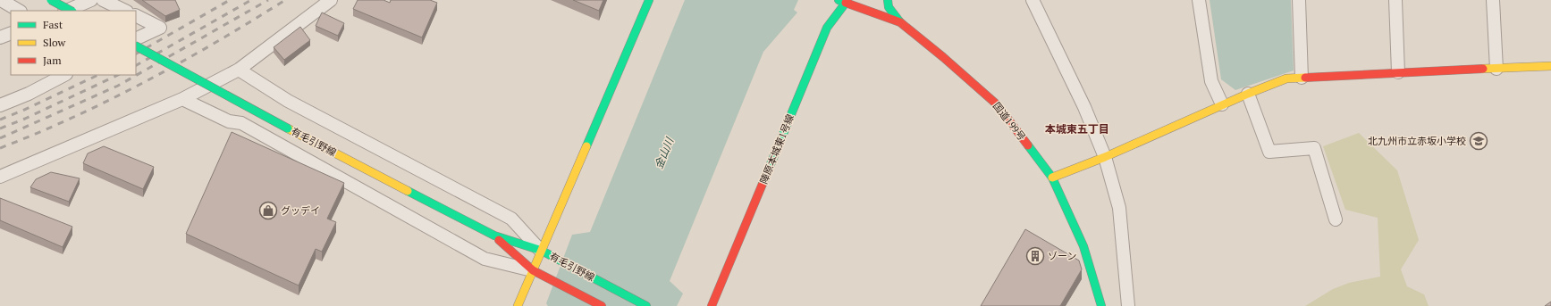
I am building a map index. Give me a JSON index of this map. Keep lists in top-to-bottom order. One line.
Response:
{"streets":{"main road":["国道199号","有毛引野線","陣原本城東1号線"]},"crossings":[["国道199号","陣原本城東1号線"]],"districts":["本城東五丁目"],"water":["金山川"],"places":{"school or university":["北九州市立赤坂小学校"],"shop":["グッデイ"],"building":["ゾーン"]},"legend":["Fast","Slow","Jam"]}
